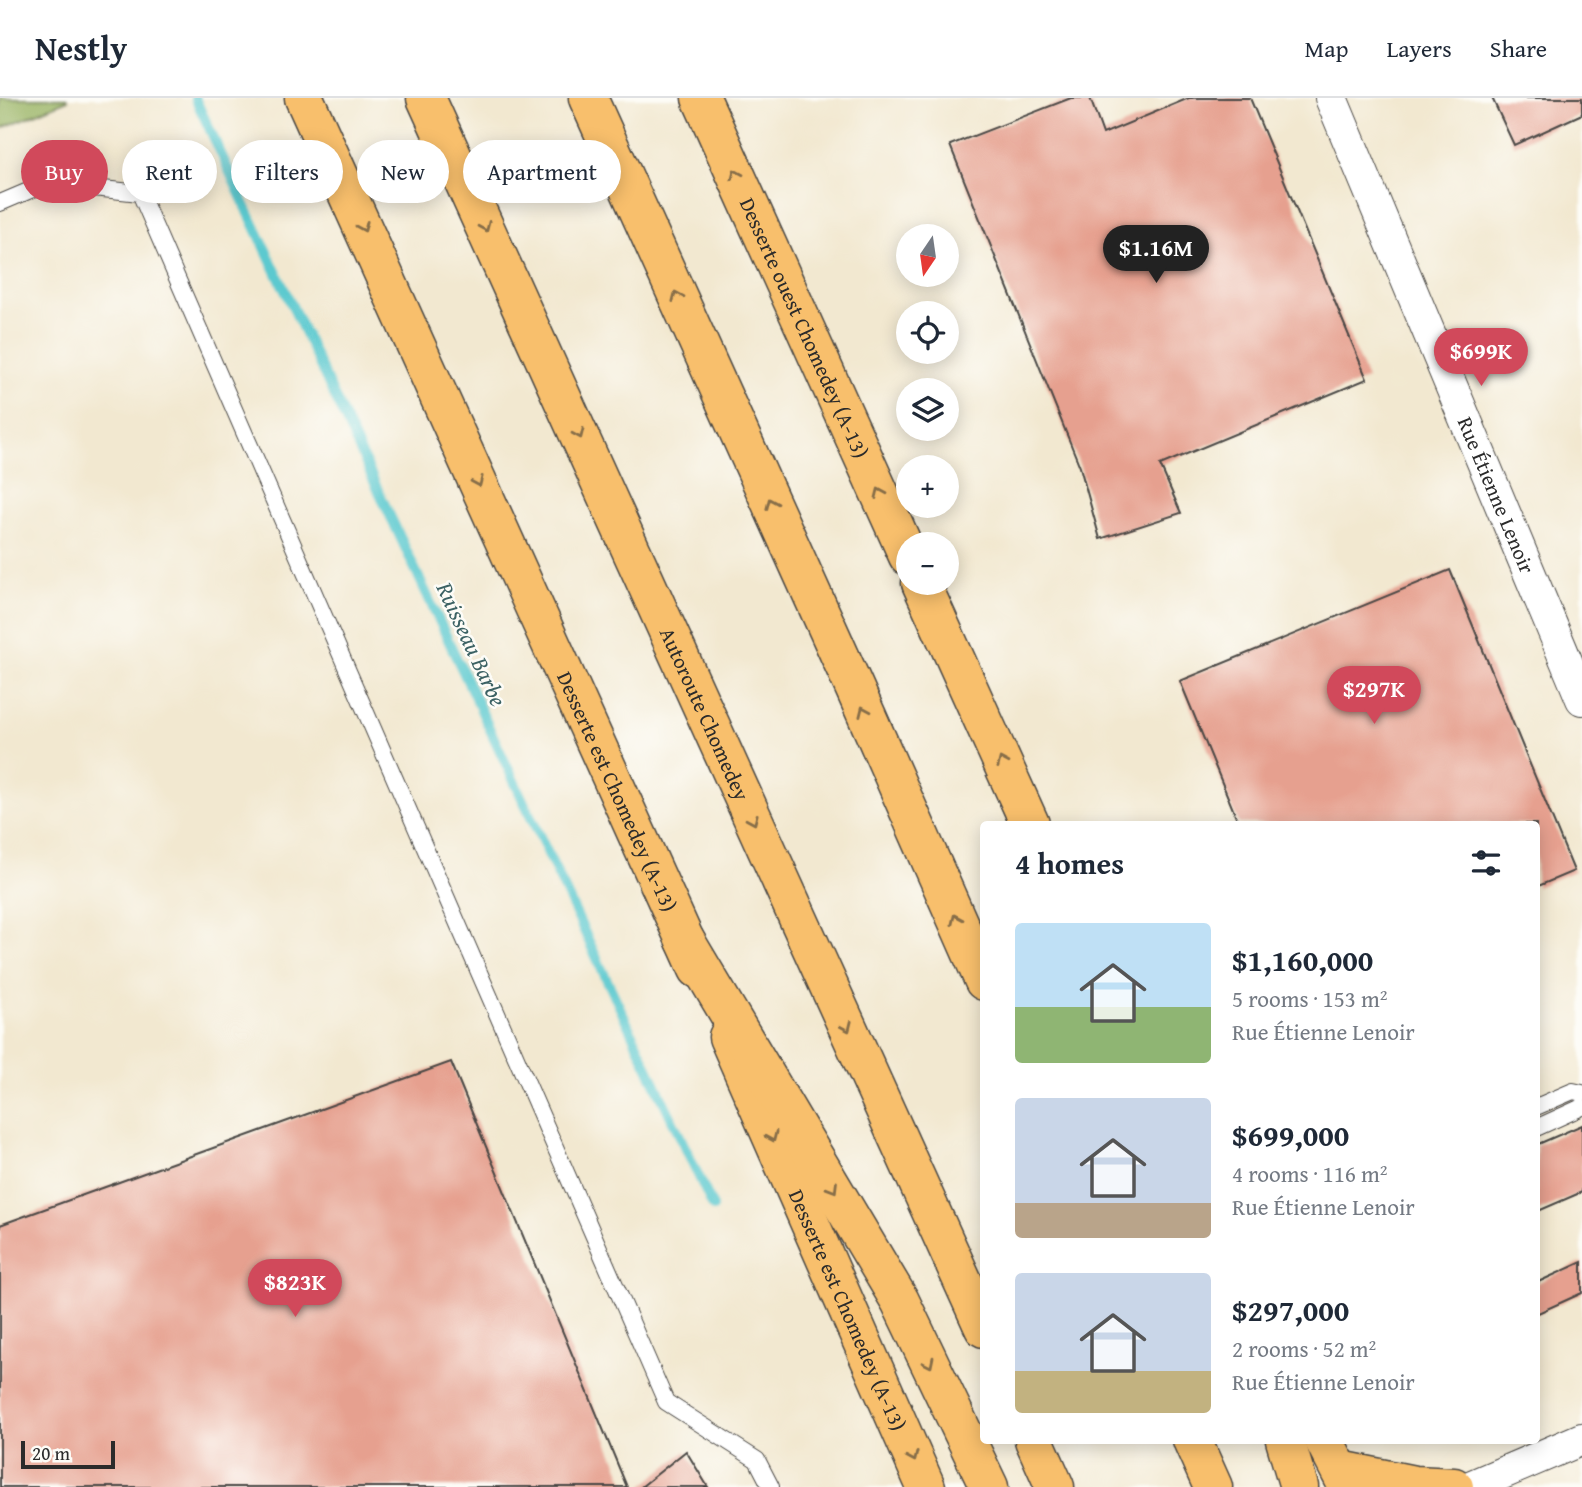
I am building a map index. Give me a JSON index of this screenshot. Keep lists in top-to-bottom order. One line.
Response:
{"streets":{"main road":["Desserte ouest Chomedey (A-13)","Autoroute Chomedey","Desserte est Chomedey (A-13)"],"street":["Rue Étienne Lenoir"]},"water":["Ruisseau Barbe"],"scale_bar":"20 m","north":"bottom","page":{"header":"Nestly","nav":["Map","Layers","Share"],"chip":["Buy","Rent","Filters","New","Apartment"],"map_buttons":["+","−"],"price":["$1.16M","$699K","$297K","$823K"],"heading":"4 homes","list":[{"name":"$1,160,000","note":"5 rooms · 153 m² · Rue Étienne Lenoir"},{"name":"$699,000","note":"4 rooms · 116 m² · Rue Étienne Lenoir"},{"name":"$297,000","note":"2 rooms · 52 m² · Rue Étienne Lenoir"}],"scale":"20 m"}}
